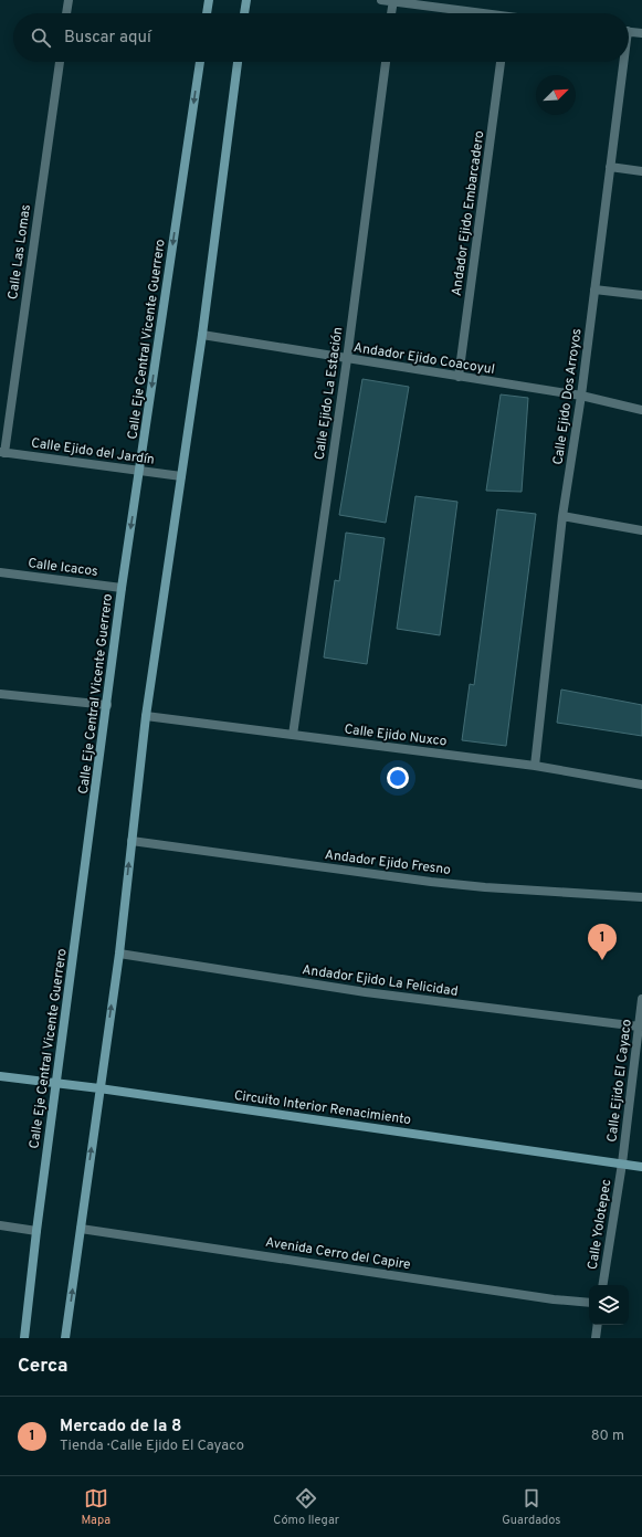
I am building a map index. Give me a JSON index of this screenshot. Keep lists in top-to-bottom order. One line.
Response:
{"streets":{"main road":["Calle Eje Central Vicente Guerrero","Circuito Interior Renacimiento"],"street":["Andador Ejido Embarcadero","Calle Las Lomas","Andador Ejido Coacoyul","Calle Ejido La Estación","Calle Ejido Dos Arroyos","Calle Ejido del Jardín","Calle Icacos","Calle Ejido Nuxco","Andador Ejido Fresno","Andador Ejido La Felicidad","Calle Ejido El Cayaco","Calle Yolotepec","Avenida Cerro del Capire"]},"crossings":[["Andador Ejido Embarcadero","Andador Ejido Coacoyul"],["Calle Las Lomas","Calle Ejido del Jardín"],["Calle Eje Central Vicente Guerrero","Calle Ejido del Jardín"],["Calle Eje Central Vicente Guerrero","Calle Icacos"],["Calle Eje Central Vicente Guerrero","Circuito Interior Renacimiento"],["Andador Ejido Coacoyul","Calle Ejido La Estación"],["Andador Ejido Coacoyul","Calle Ejido Dos Arroyos"],["Calle Ejido La Estación","Calle Ejido Nuxco"],["Calle Ejido Dos Arroyos","Calle Ejido Nuxco"],["Andador Ejido La Felicidad","Calle Ejido El Cayaco"],["Calle Ejido El Cayaco","Circuito Interior Renacimiento"],["Calle Ejido El Cayaco","Calle Yolotepec"],["Circuito Interior Renacimiento","Calle Yolotepec"]],"north":"top right","page":{"search":"Buscar aquí","pins":"1","heading":"Cerca","list":[{"mark":"1","name":"Mercado de la 8","note":"Tienda · Calle Ejido El Cayaco","value":"80 m"}],"nav":["Mapa","Cómo llegar","Guardados"]}}
